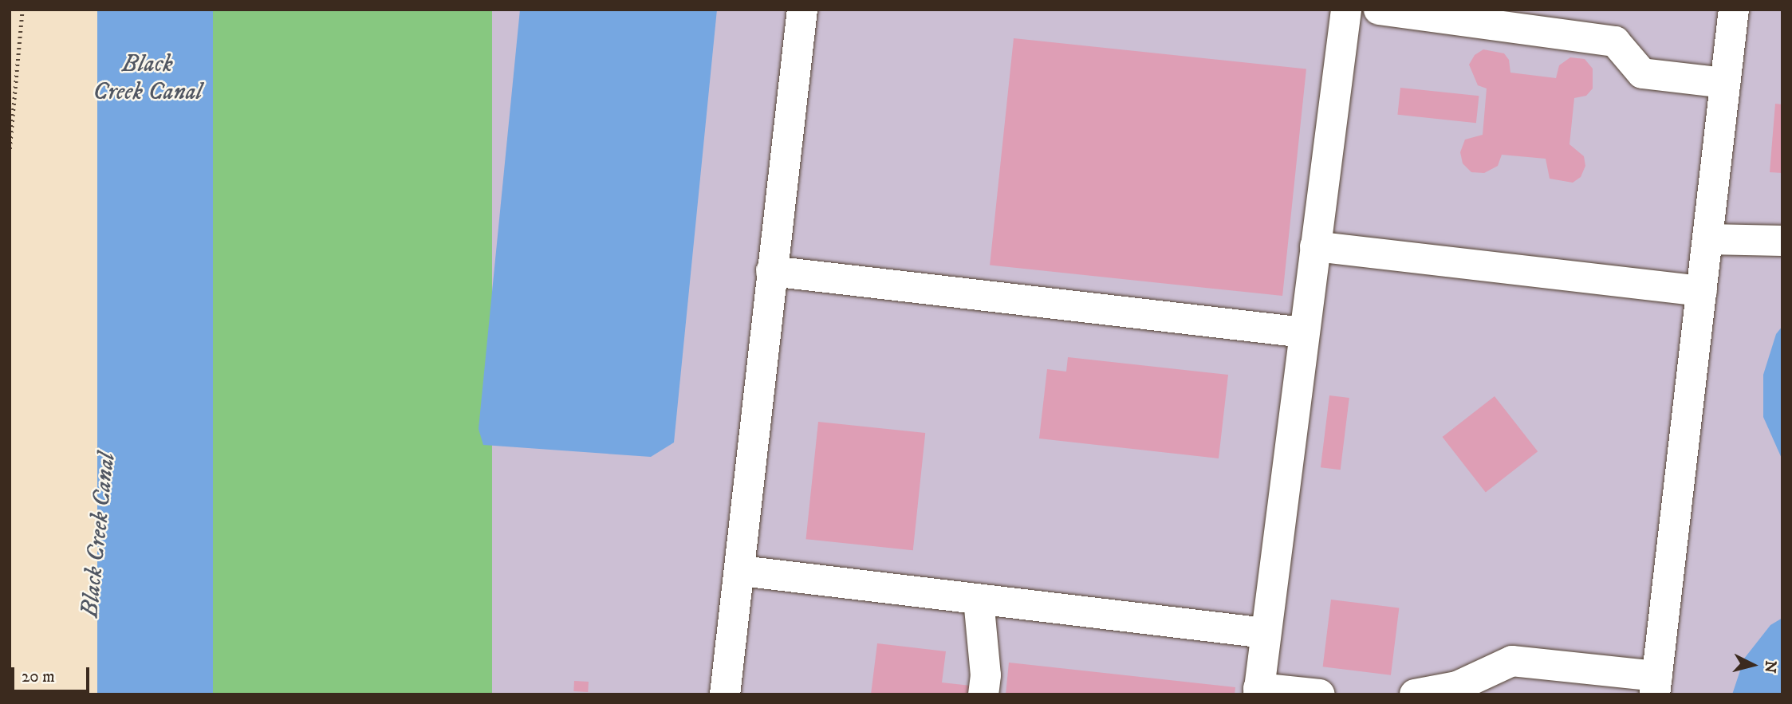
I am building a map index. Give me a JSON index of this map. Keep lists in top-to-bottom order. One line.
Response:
{"water":["Black Creek Canal"],"scale_bar":"20 m","north":"right"}
